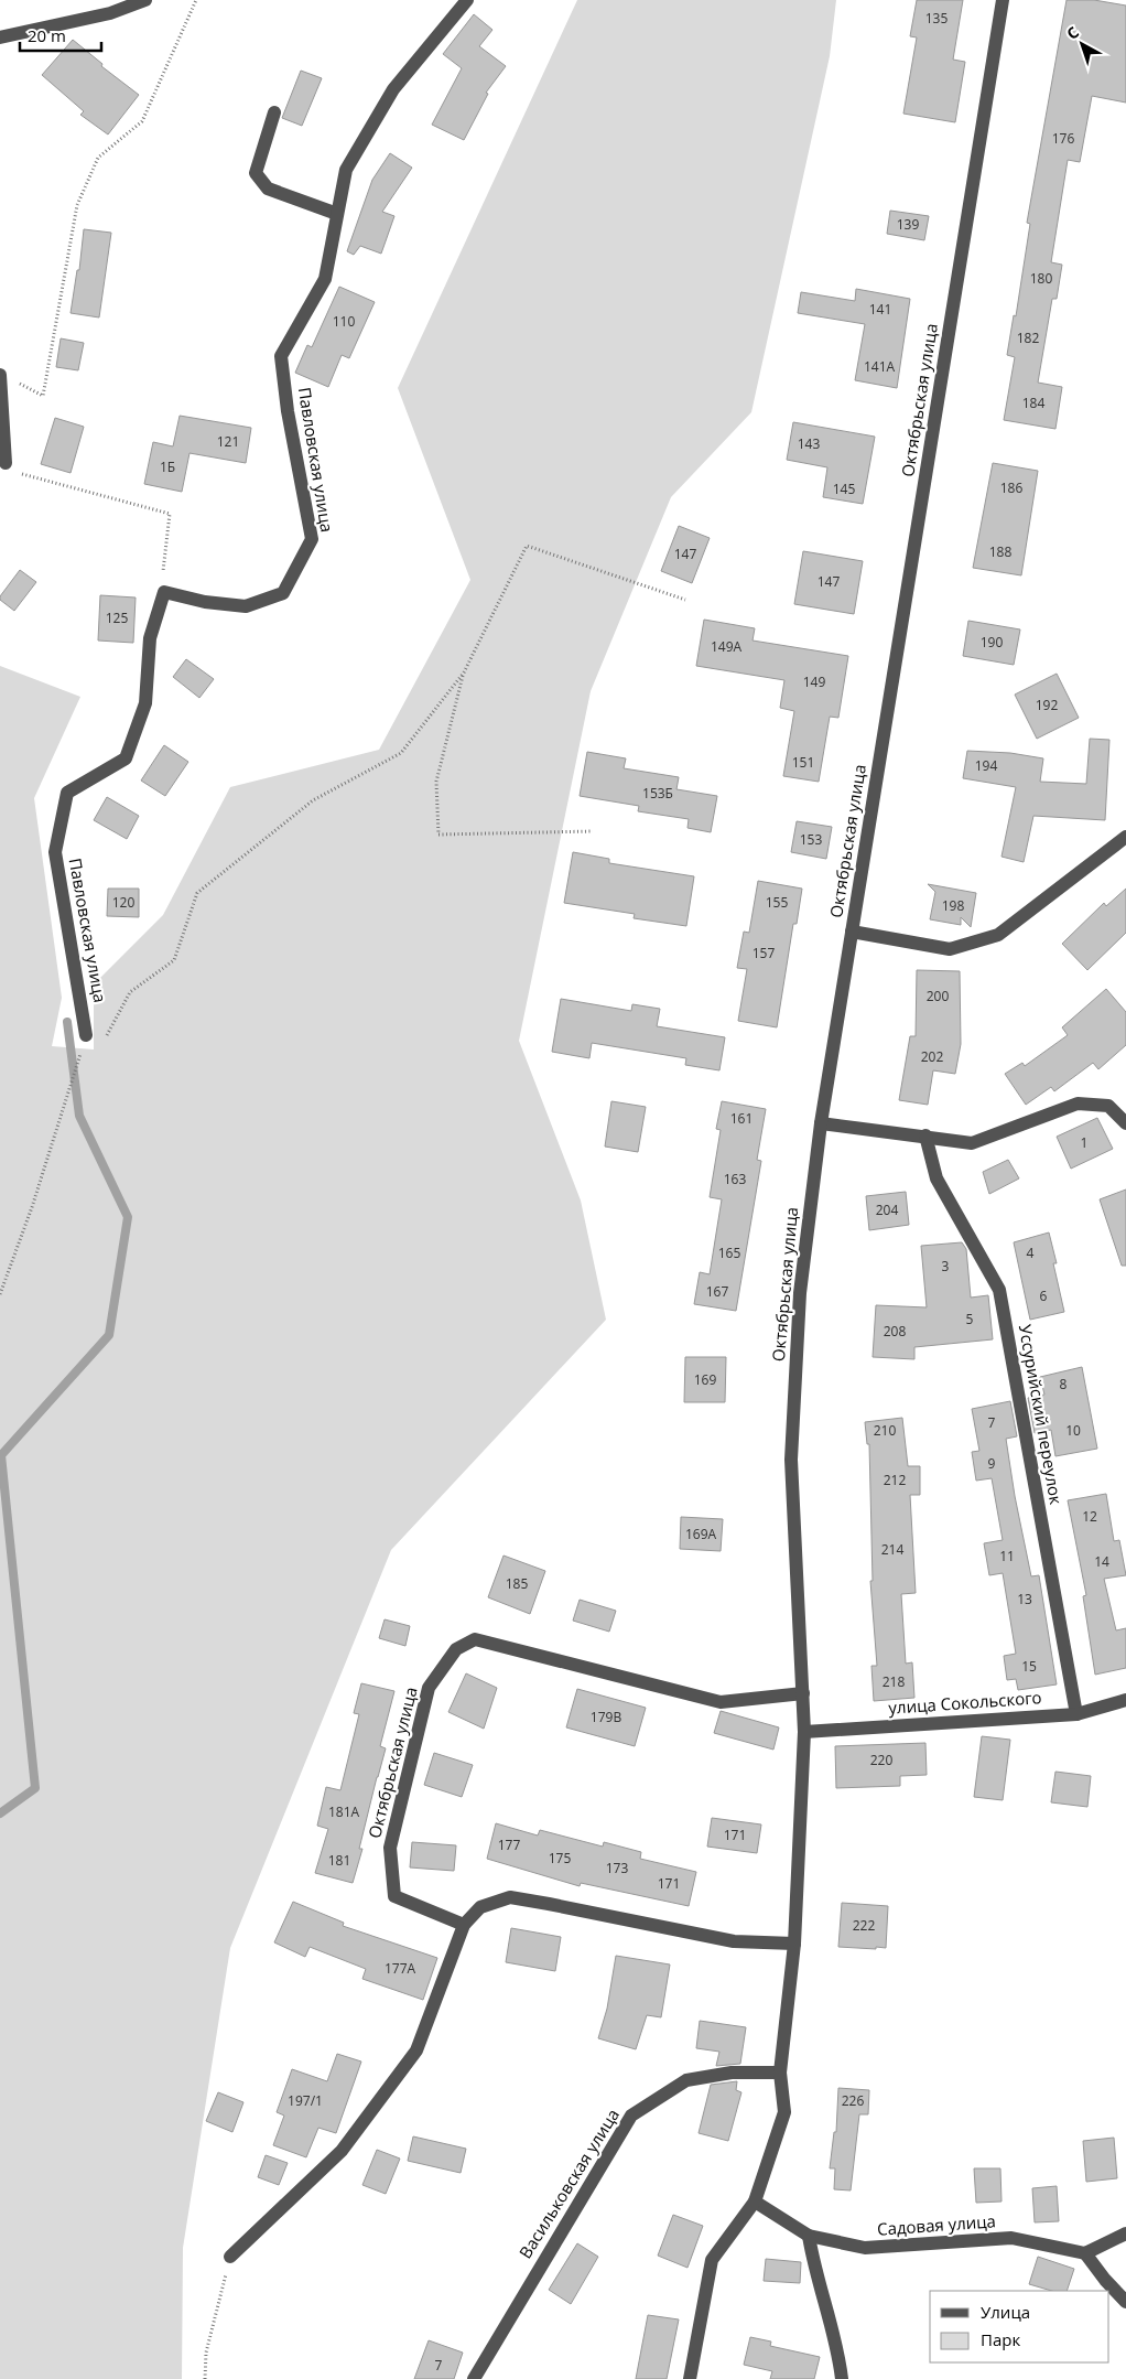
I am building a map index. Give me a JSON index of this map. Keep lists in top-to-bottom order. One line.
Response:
{"streets":{"street":["Октябрьская улица","Павловская улица","Уссурийский переулок","улица Сокольского","Васильковская улица","Садовая улица"]},"crossings":[["Октябрьская улица","улица Сокольского"],["Октябрьская улица","Васильковская улица"],["Октябрьская улица","Садовая улица"],["Уссурийский переулок","улица Сокольского"]],"house_numbers":["135","176","139","180","141","110","182","141А","184","121","143","1Б","186","145","188","147","147","125","190","149А","149","192","151","194","153Б","153","120","155","198","157","200","202","161","1","163","204","165","4","3","167","6","5","208","169","8","7","210","10","9","212","12","169А","214","11","14","185","13","15","218","179В","220","181А","171","177","175","181","173","171","222","177А","197/1","226","7"],"legend":["Улица","Парк"],"scale_bar":"20 m","north":"top left"}
